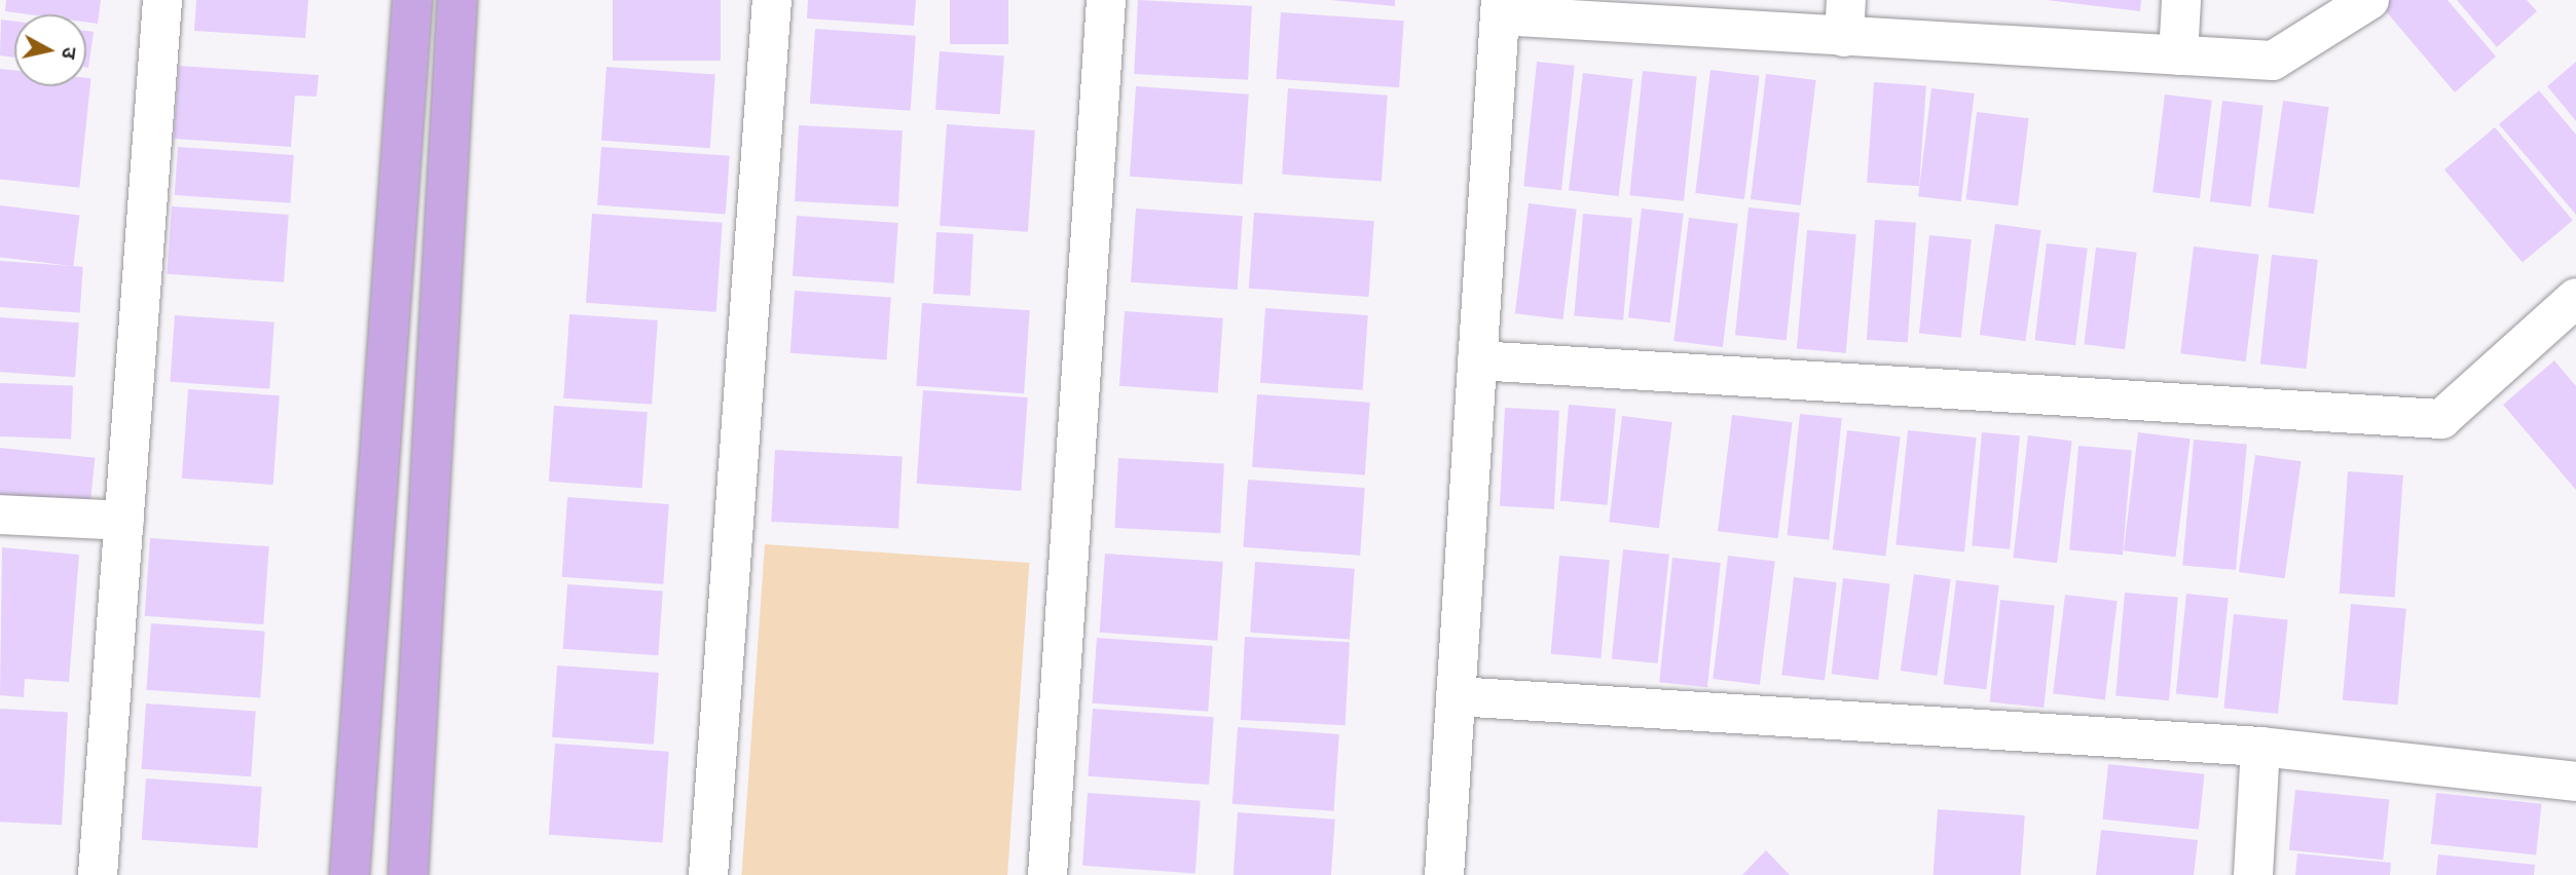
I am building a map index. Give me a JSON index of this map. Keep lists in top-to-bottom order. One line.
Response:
{"north":"right"}
